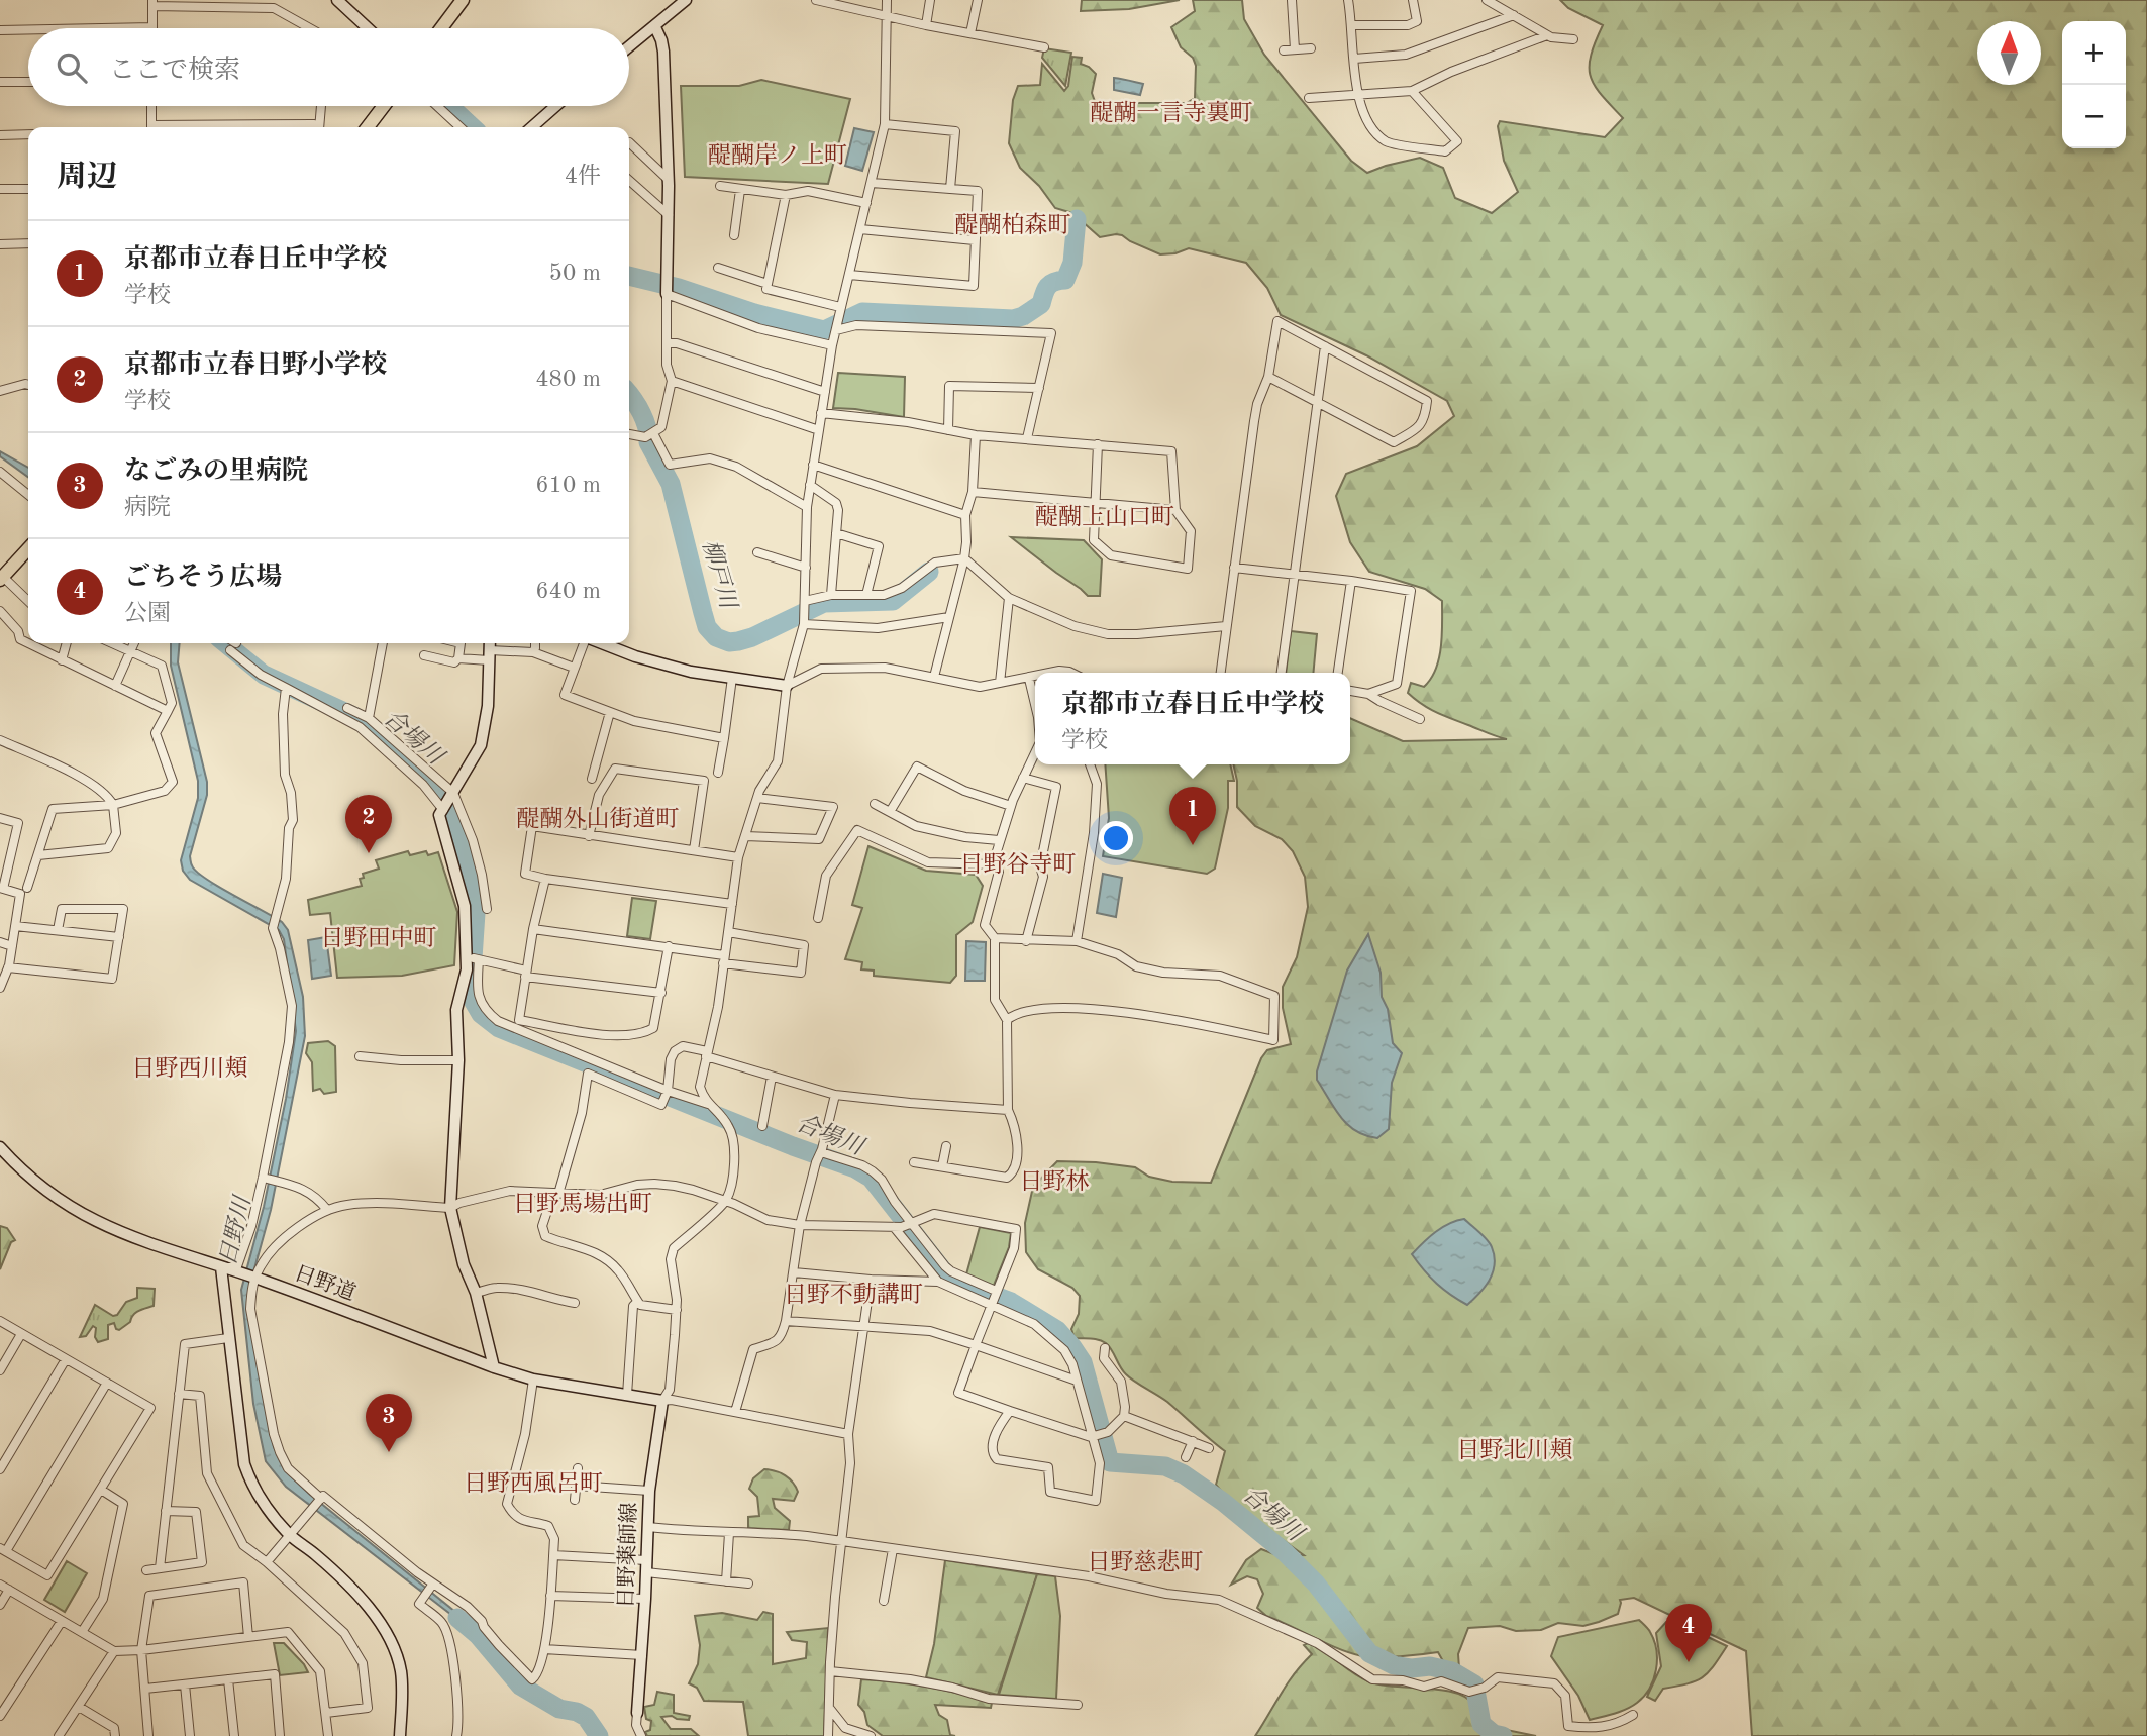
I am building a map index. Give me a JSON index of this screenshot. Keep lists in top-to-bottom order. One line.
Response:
{"streets":{"street":["日野道","日野薬師線"]},"crossings":[["日野道","日野薬師線"]],"districts":["醍醐一言寺裏町","醍醐岸ノ上町","醍醐柏森町","醍醐上山口町","醍醐外山街道町","日野谷寺町","日野田中町","日野西川頬","日野林","日野馬場出町","日野不動講町","日野北川頬","日野西風呂町","日野慈悲町"],"water":["柳戸川","合場川","日野川"],"north":"top","page":{"map_buttons":["+","−"],"search":"ここで検索","heading":["周辺","4件"],"list":[{"mark":"1","name":"京都市立春日丘中学校","note":"学校","value":"50 m"},{"mark":"2","name":"京都市立春日野小学校","note":"学校","value":"480 m"},{"mark":"3","name":"なごみの里病院","note":"病院","value":"610 m"},{"mark":"4","name":"ごちそう広場","note":"公園","value":"640 m"}],"popup":["京都市立春日丘中学校","学校"],"pins":["1","2","3","4"]}}
